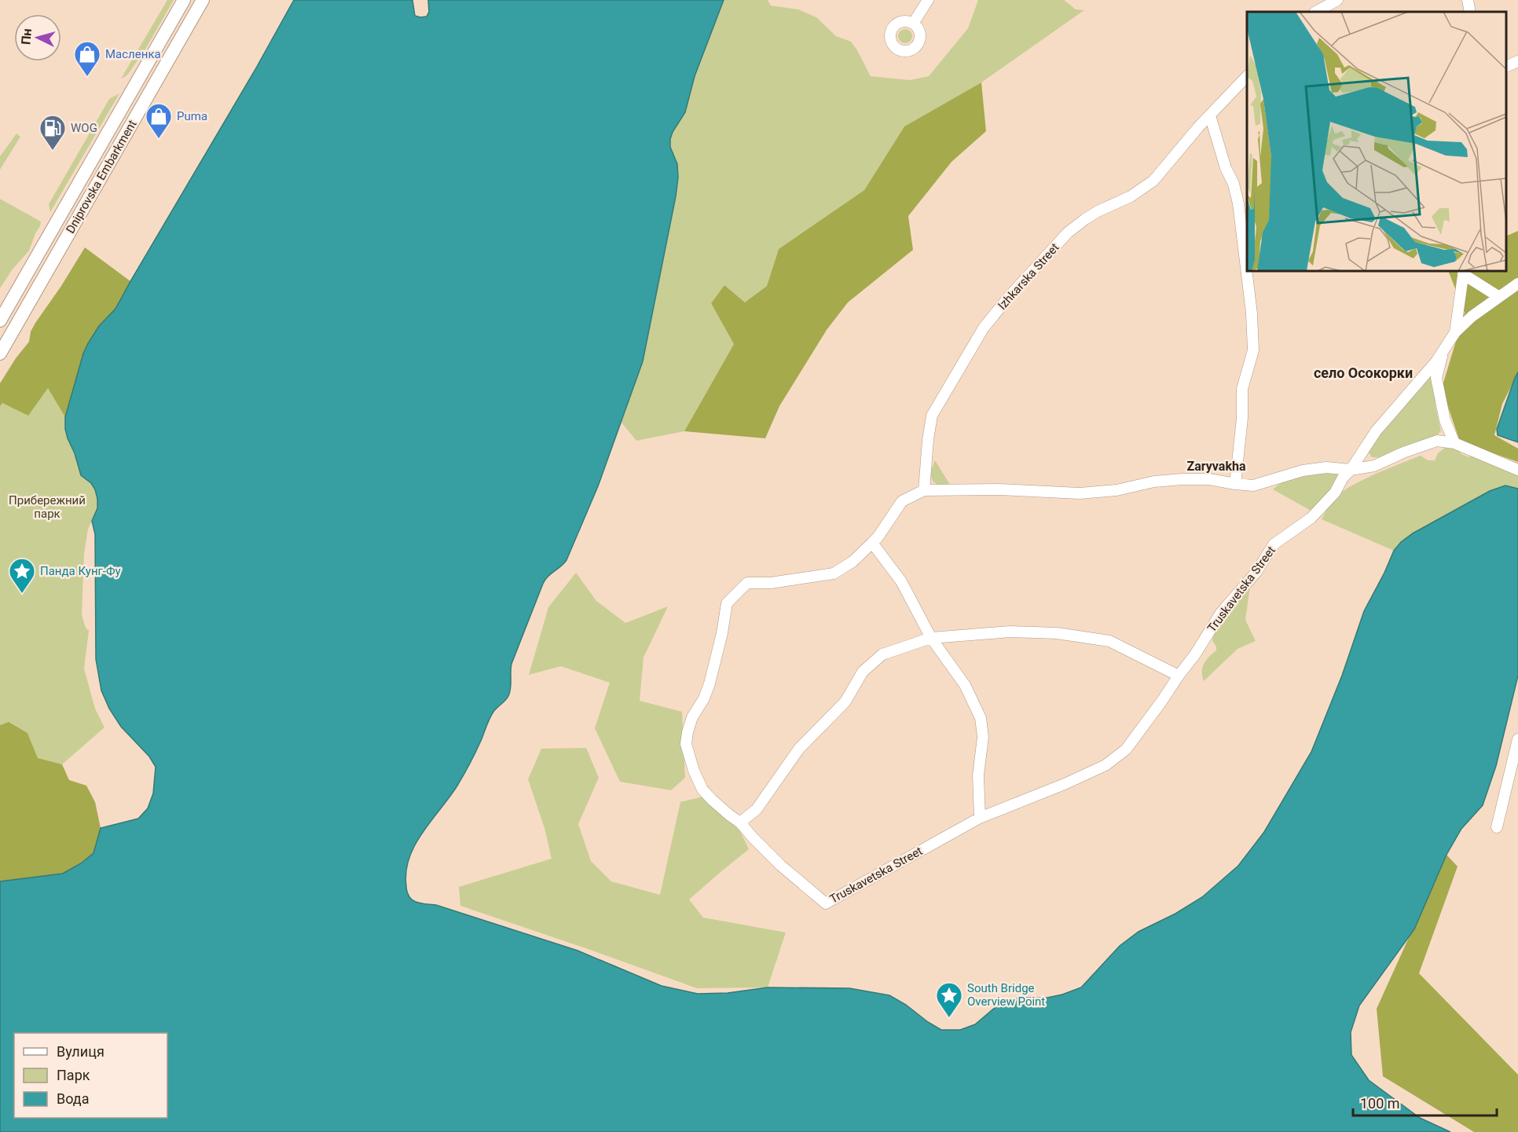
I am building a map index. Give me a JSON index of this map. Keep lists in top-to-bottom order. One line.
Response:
{"streets":{"main road":["Dniprovska Embarkment"],"street":["Izhkarska Street","Truskavetska Street"]},"districts":["село Осокорки","Zaryvakha"],"parks":["Прибережний парк"],"places":{"shop":["Масленка","Puma"],"fuel station":["WOG"],"place":["Панда Кунг-Фу","South Bridge Overview Point"]},"legend":["Вулиця","Парк","Вода"],"scale_bar":"100 m","north":"left"}
